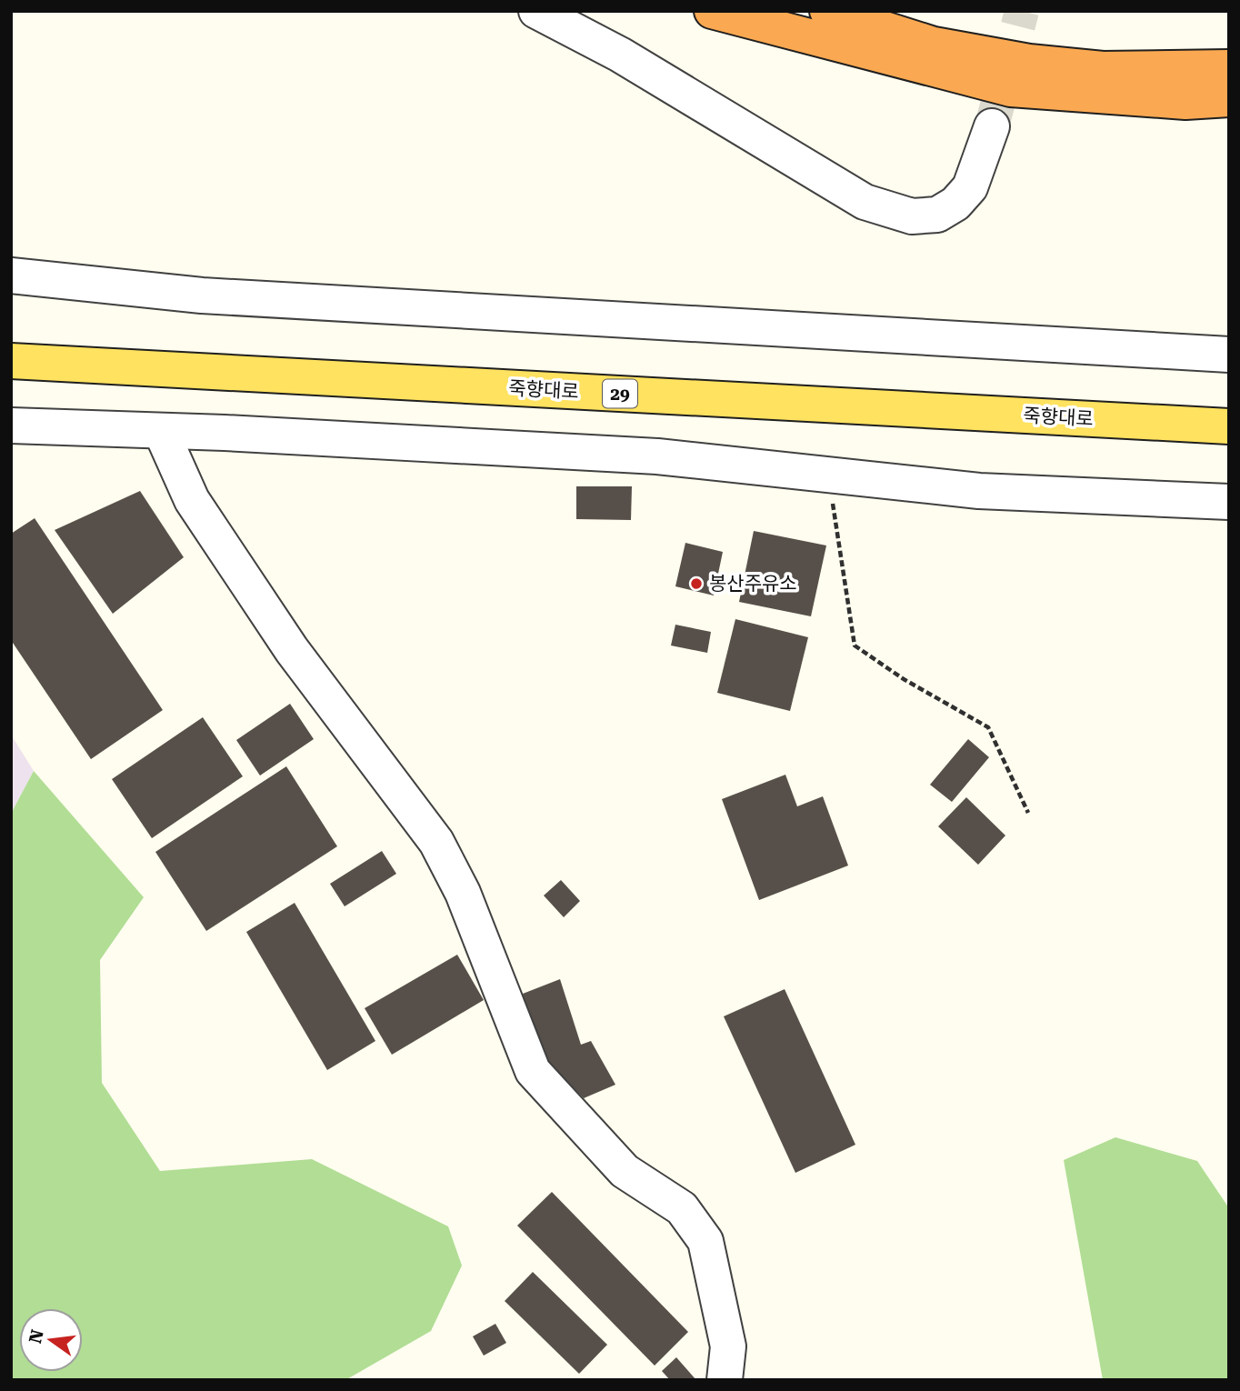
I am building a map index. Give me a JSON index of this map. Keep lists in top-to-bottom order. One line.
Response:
{"streets":{"main road":["죽향대로","29"]},"places":["봉산주유소"],"north":"left"}
